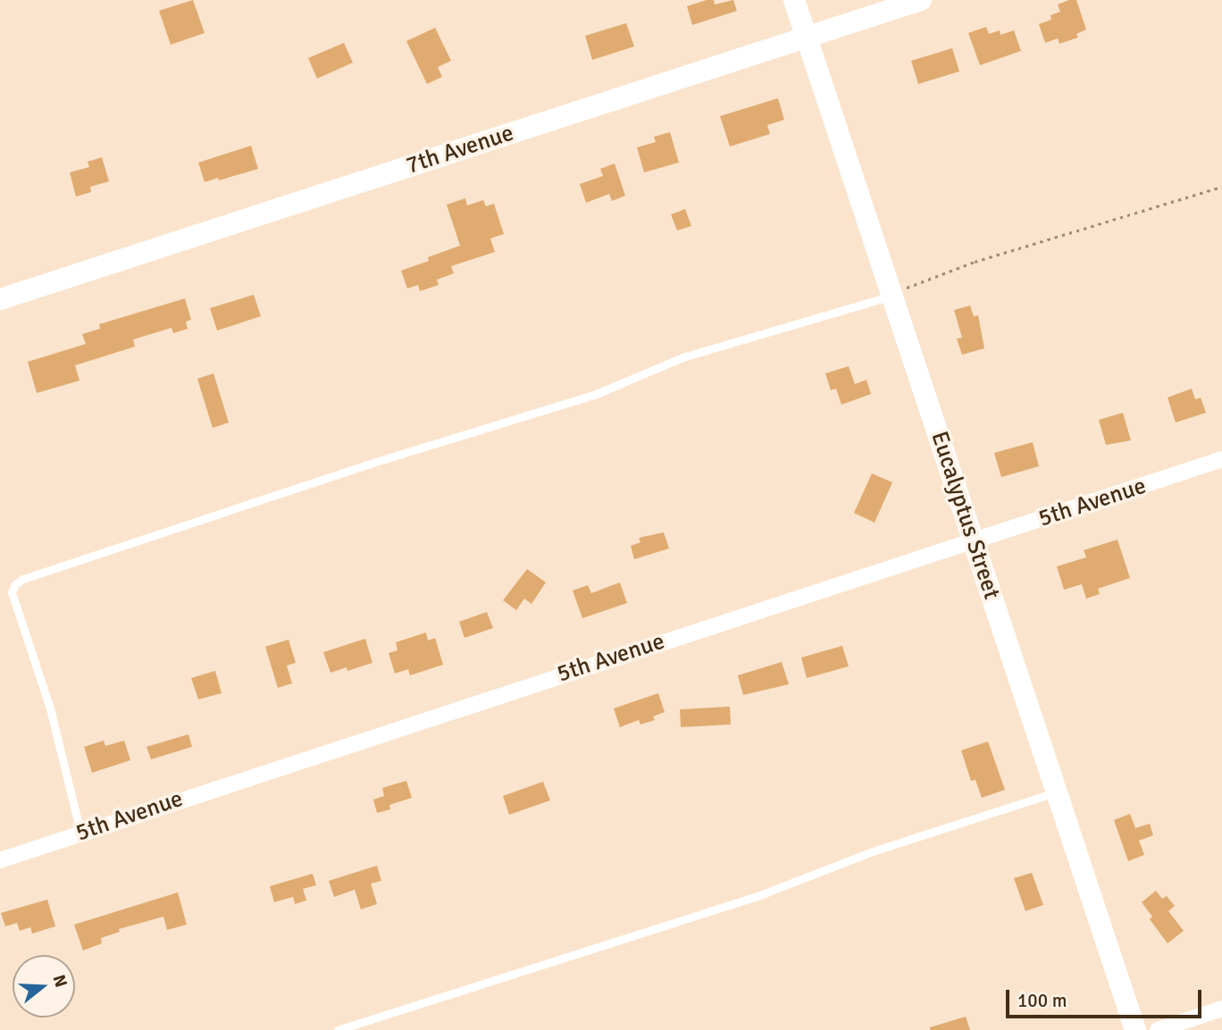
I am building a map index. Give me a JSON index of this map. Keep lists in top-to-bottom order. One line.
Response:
{"streets":{"main road":["7th Avenue","Eucalyptus Street"],"street":["5th Avenue"]},"crossings":[["7th Avenue","Eucalyptus Street"],["5th Avenue","Eucalyptus Street"]],"scale_bar":"100 m","north":"right"}
